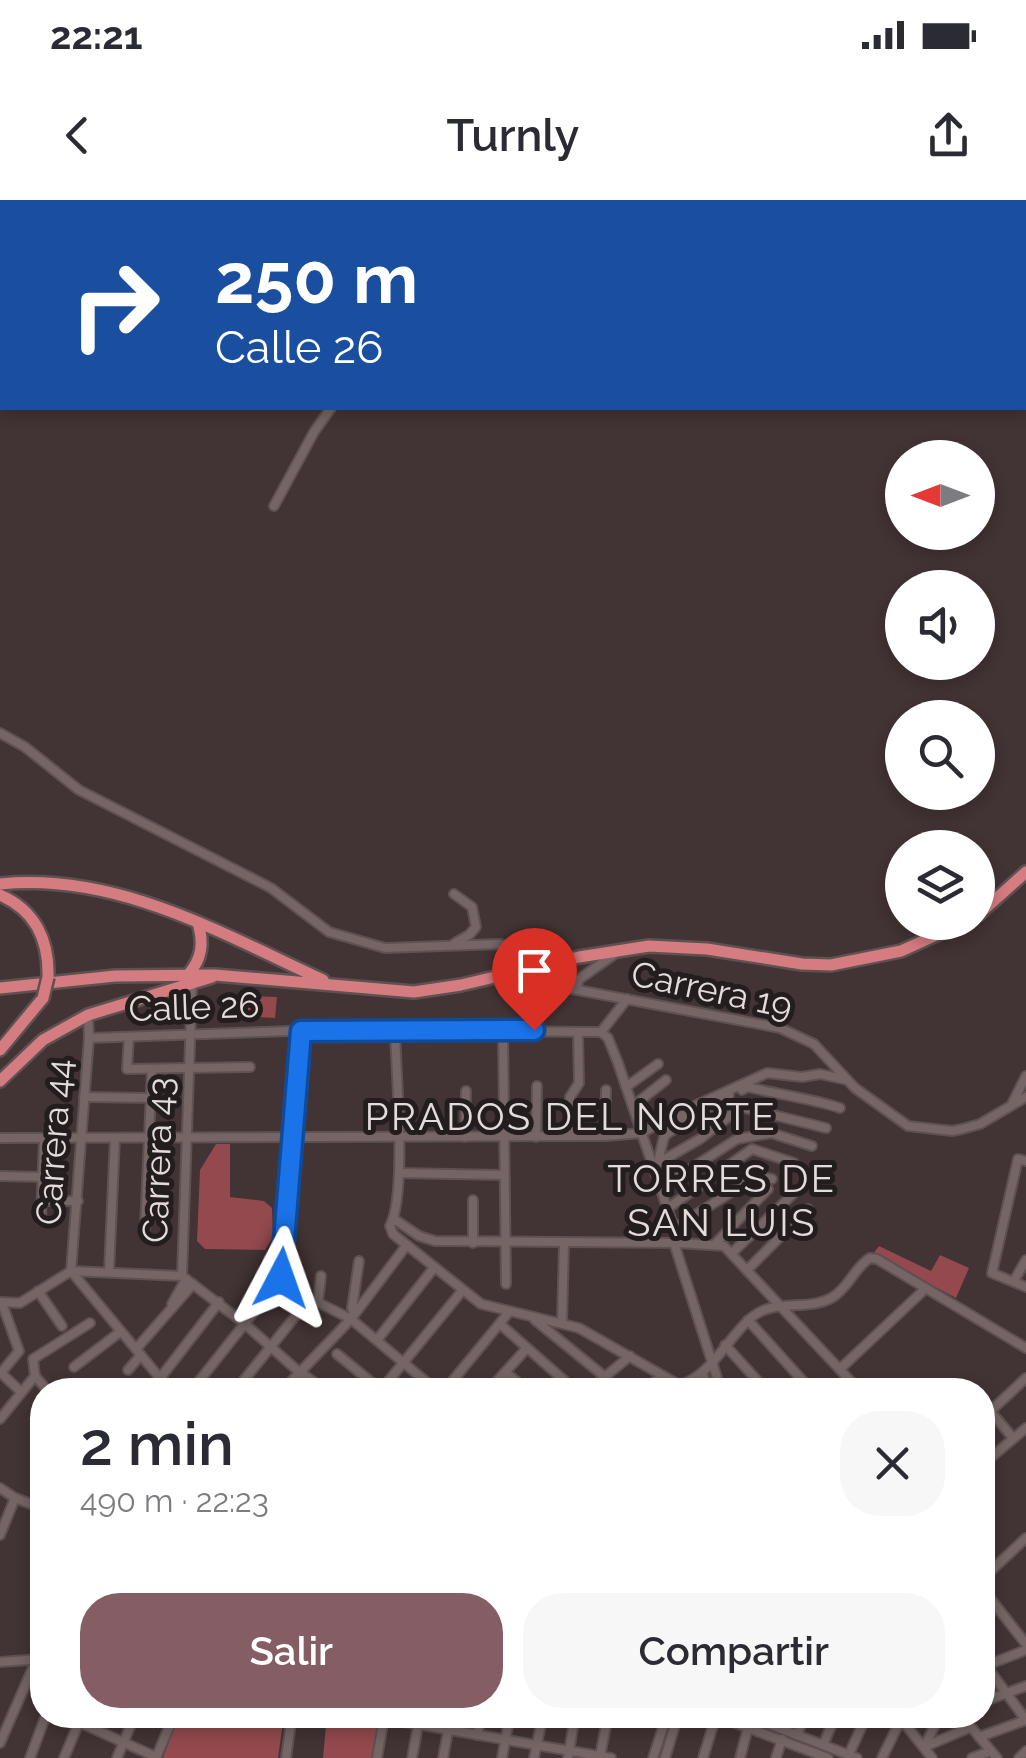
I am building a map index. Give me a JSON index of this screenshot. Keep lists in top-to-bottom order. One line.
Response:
{"streets":{"street":["Carrera 19","Calle 26","Carrera 44","Carrera 43"]},"crossings":[["Calle 26","Carrera 44"],["Calle 26","Carrera 43"]],"districts":["PRADOS DEL NORTE","TORRES DE SAN LUIS"],"north":"left","page":{"status":"22:21","header":"Turnly","turn":["250 m","Calle 26"],"heading":["2 min","490 m · 22:23"],"buttons":["Salir","Compartir"]}}
